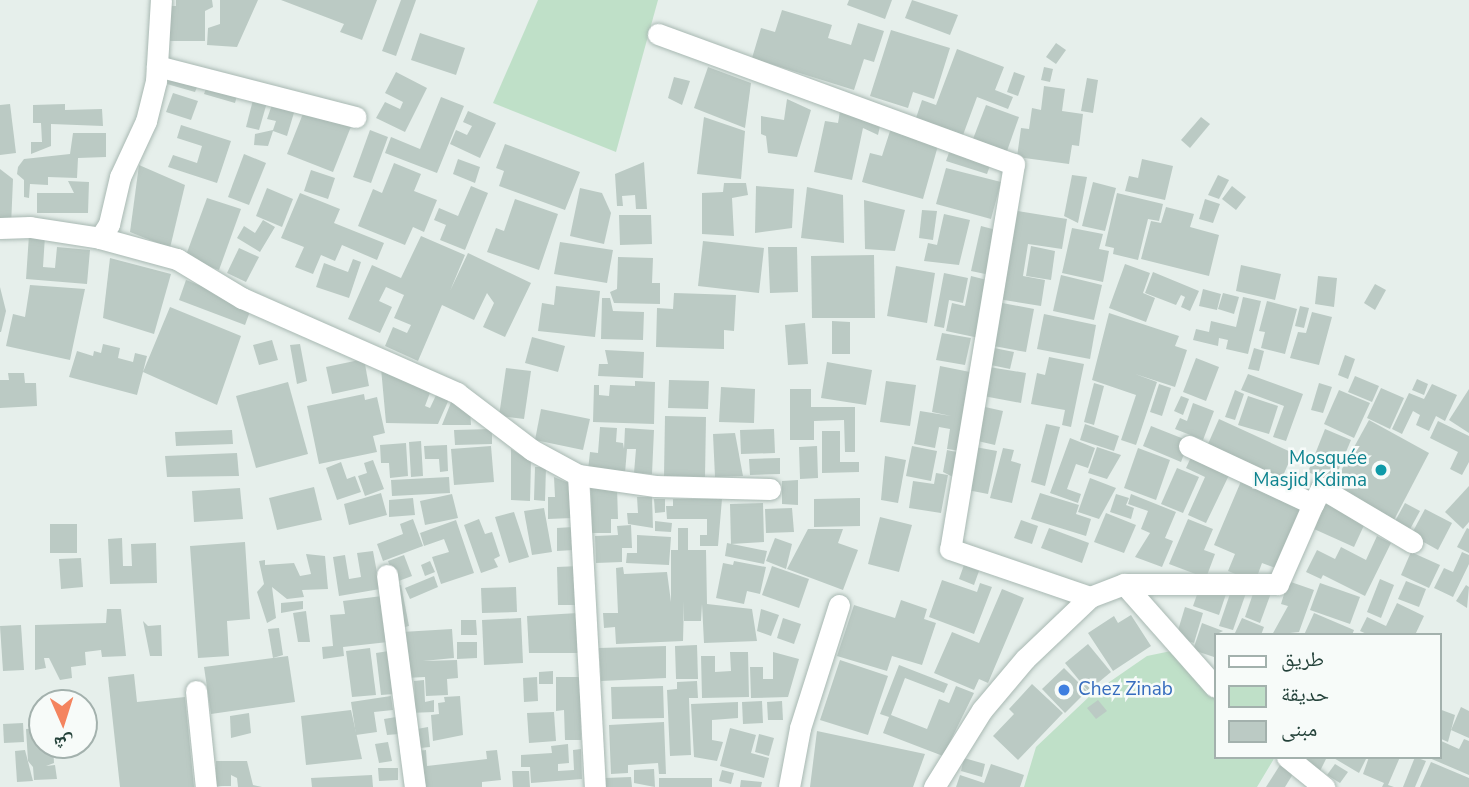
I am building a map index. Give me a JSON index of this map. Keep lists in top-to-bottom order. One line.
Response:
{"places":["Mosquée Masjid Kdima","Chez Zinab"],"legend":["طريق","حديقة","مبنى"],"north":"bottom"}
